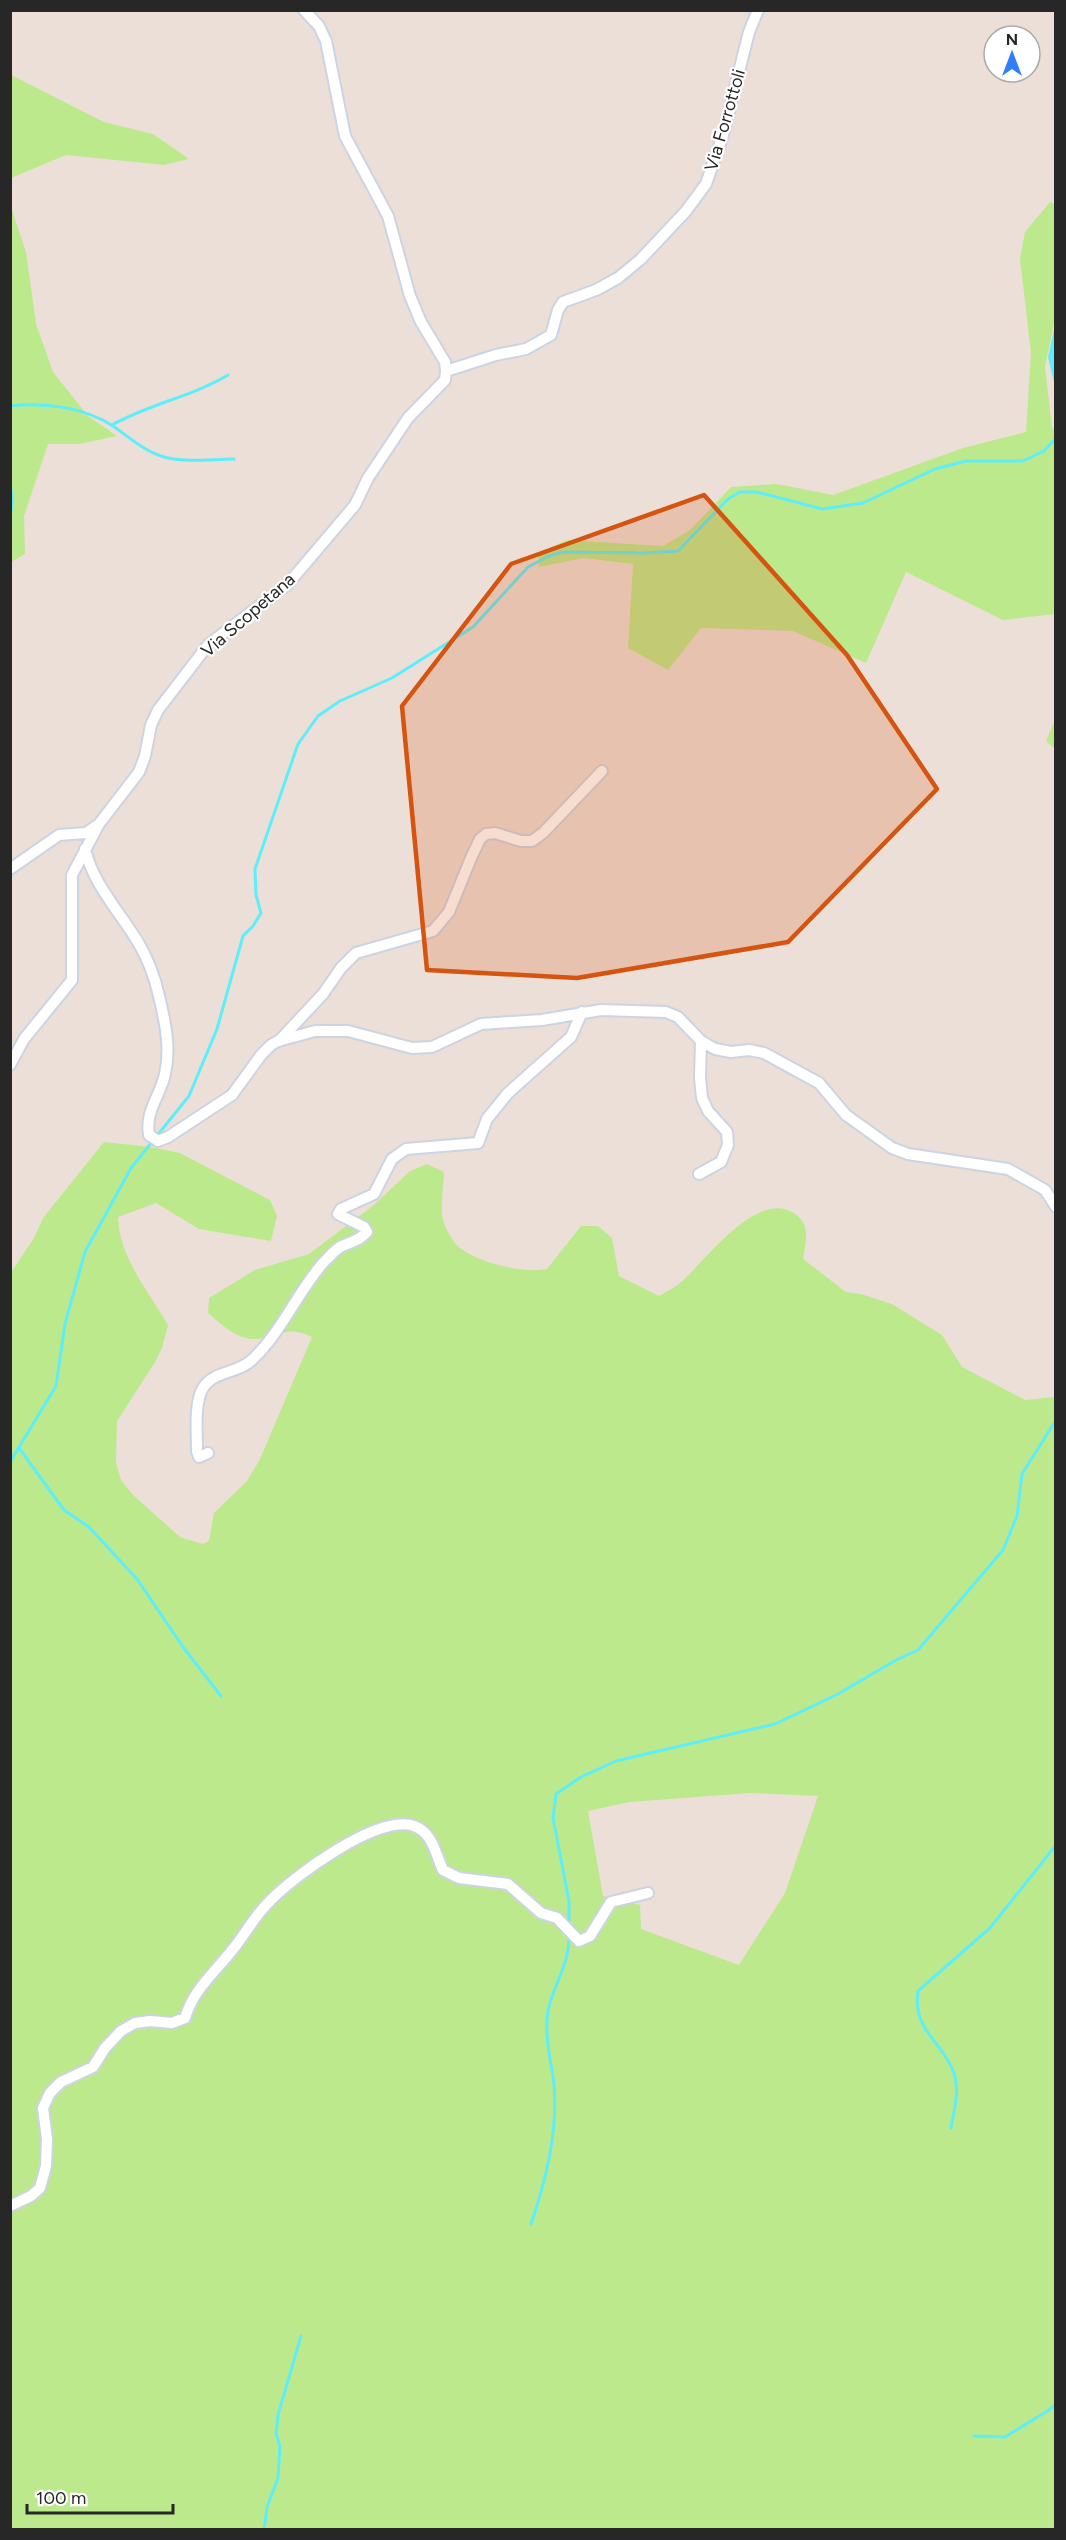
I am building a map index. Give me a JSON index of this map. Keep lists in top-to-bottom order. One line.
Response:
{"streets":{"street":["Via Forrottoli","Via Scopetana"]},"crossings":[["Via Forrottoli","Via Scopetana"]],"scale_bar":"100 m","north":"top"}
